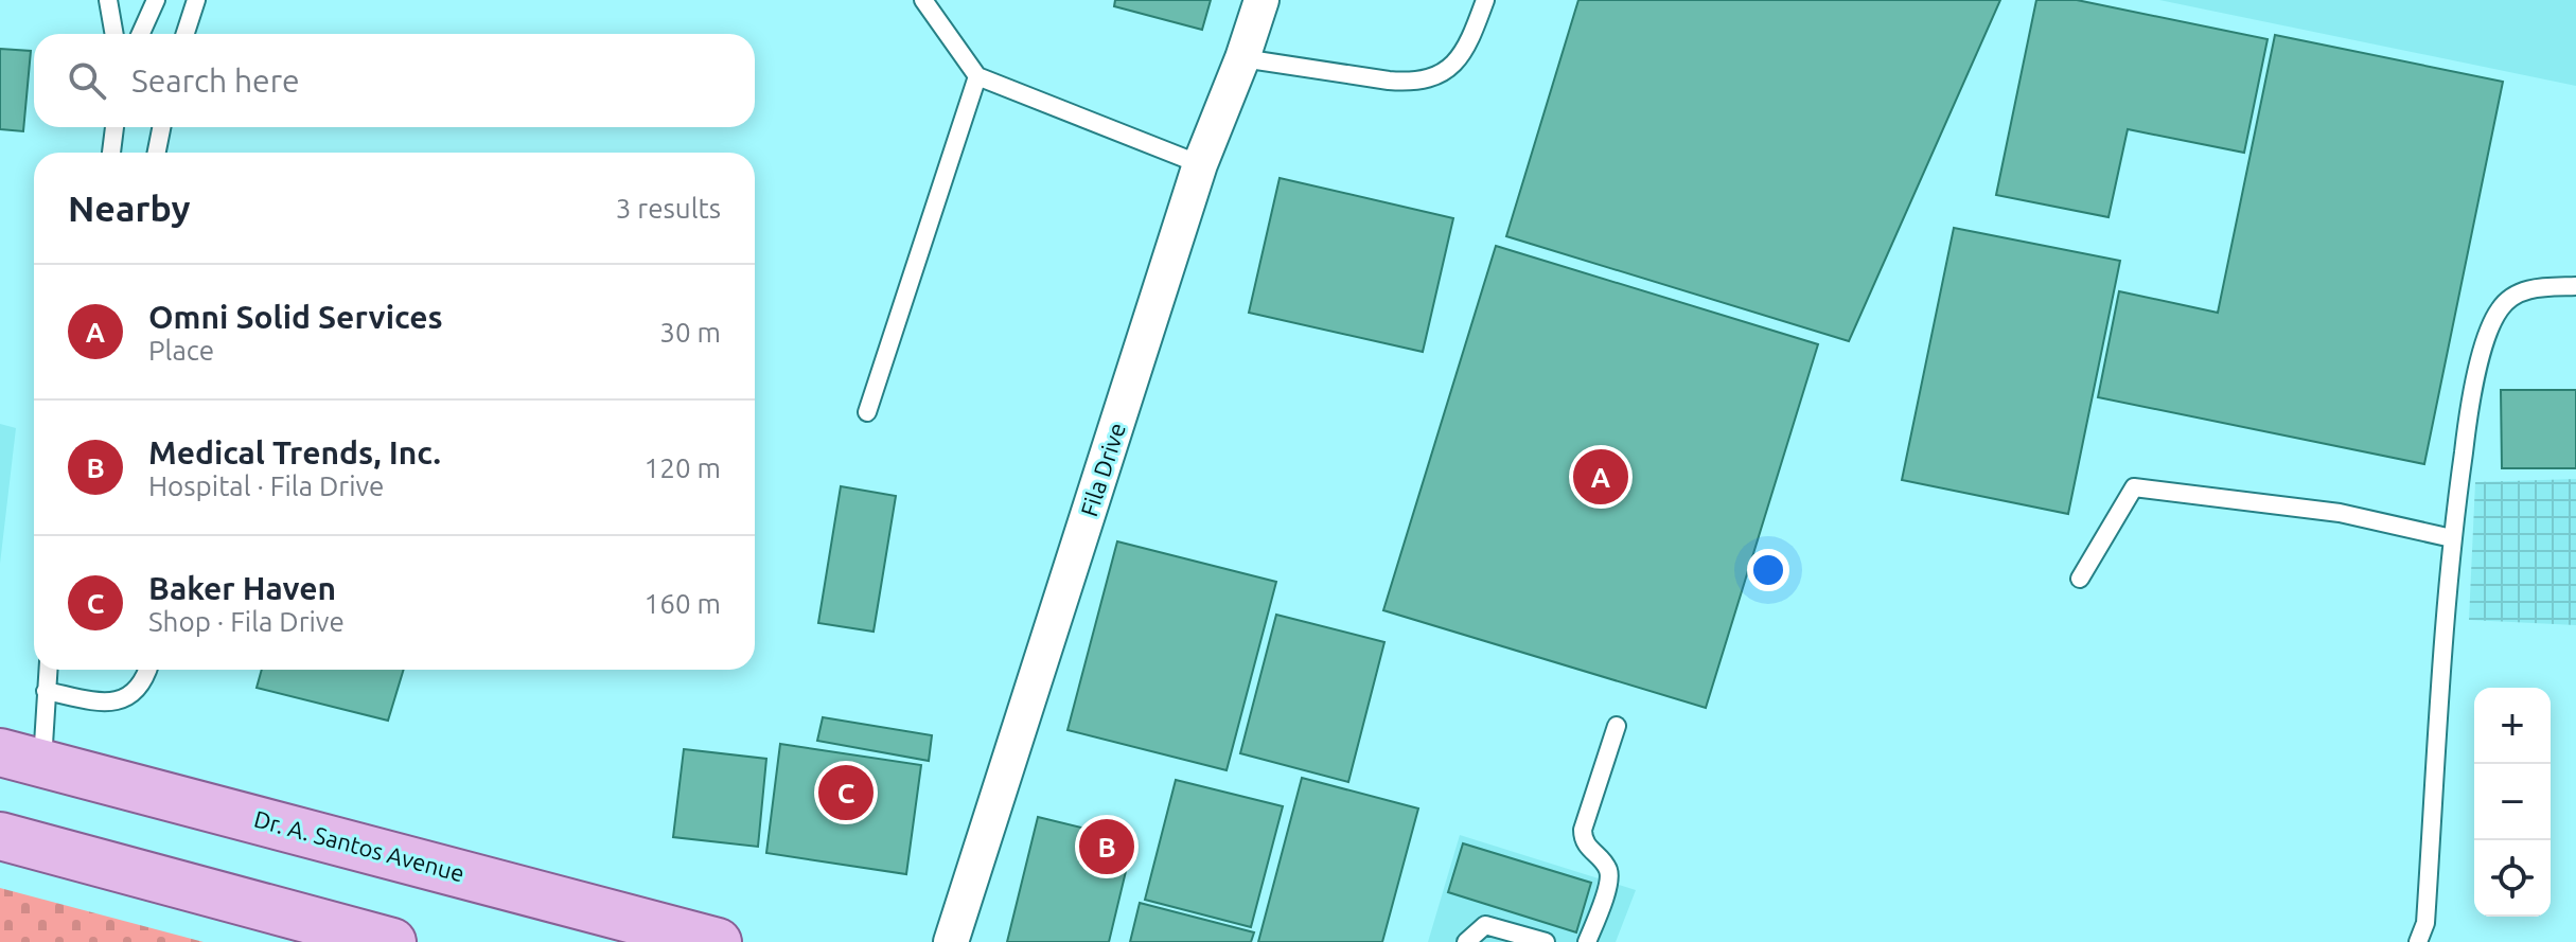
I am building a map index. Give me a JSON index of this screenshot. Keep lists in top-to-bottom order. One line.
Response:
{"streets":{"main road":["Dr. A. Santos Avenue"],"street":["Fila Drive"]},"page":{"search":"Search here","heading":["Nearby","3 results"],"list":[{"mark":"A","name":"Omni Solid Services","note":"Place","value":"30 m"},{"mark":"B","name":"Medical Trends, Inc.","note":"Hospital · Fila Drive","value":"120 m"},{"mark":"C","name":"Baker Haven","note":"Shop · Fila Drive","value":"160 m"}],"pins":["A","C","B"],"map_buttons":["+","−"]}}
